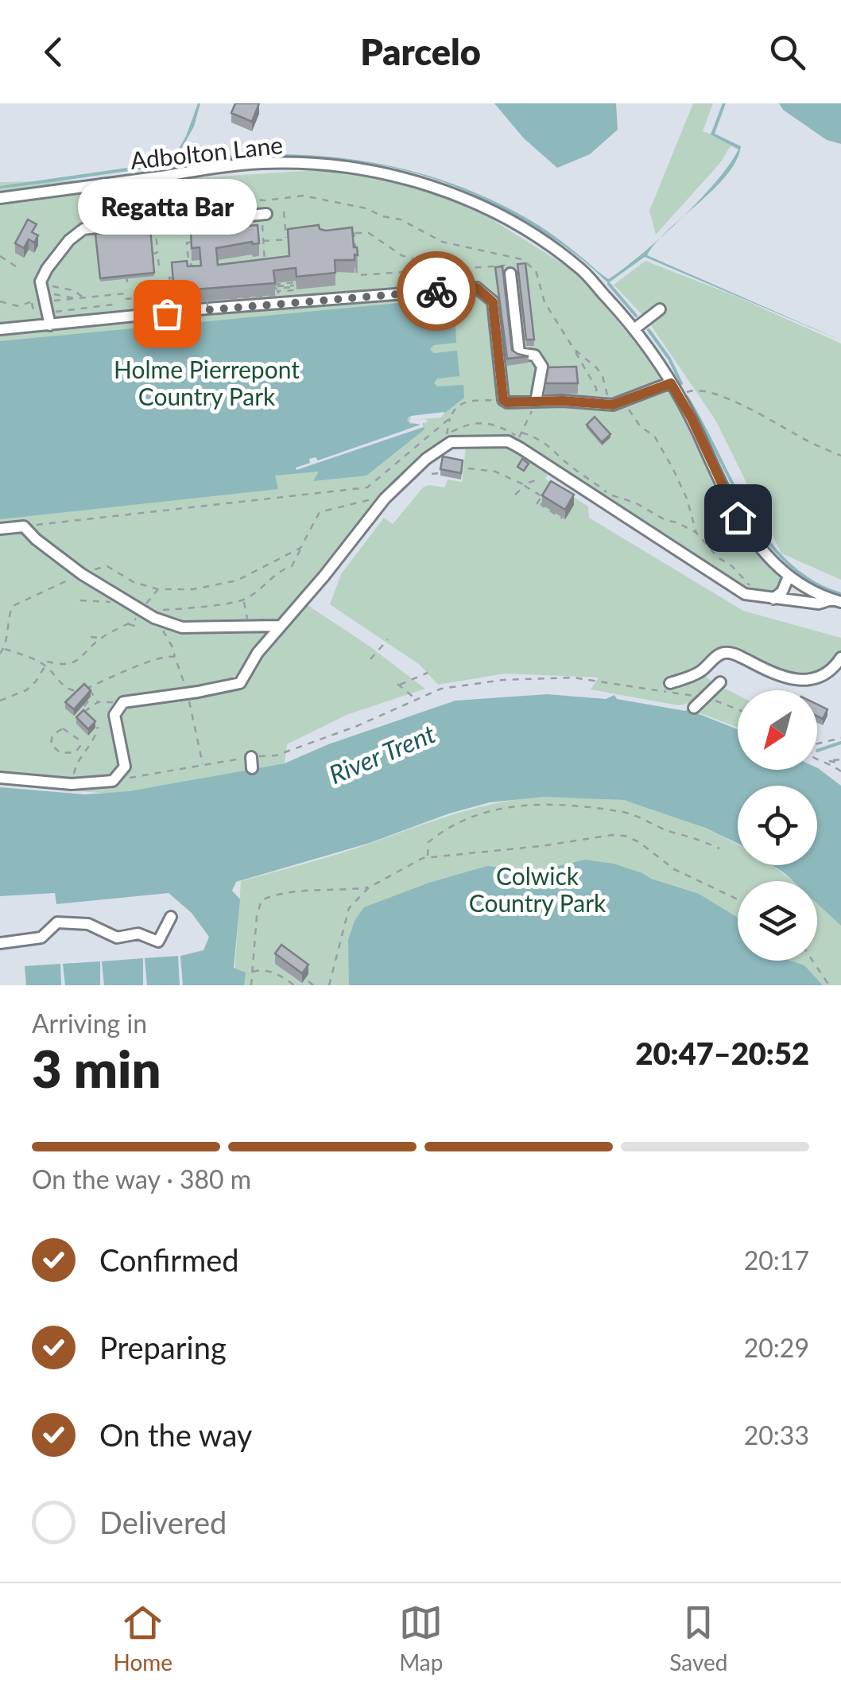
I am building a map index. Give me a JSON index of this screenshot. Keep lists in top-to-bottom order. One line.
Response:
{"streets":{"street":["Adbolton Lane"]},"water":["River Trent"],"parks":["Holme Pierrepont Country Park","Colwick Country Park"],"places":["Regatta Bar"],"north":"bottom left","page":{"header":"Parcelo","bubble":"Regatta Bar","heading":["3 min","Arriving in","20:47–20:52"],"bar":"On the way · 380 m","list":[["Confirmed","20:17"],["Preparing","20:29"],["On the way","20:33"],"Delivered"],"tabs":["Home","Map","Saved"]}}
